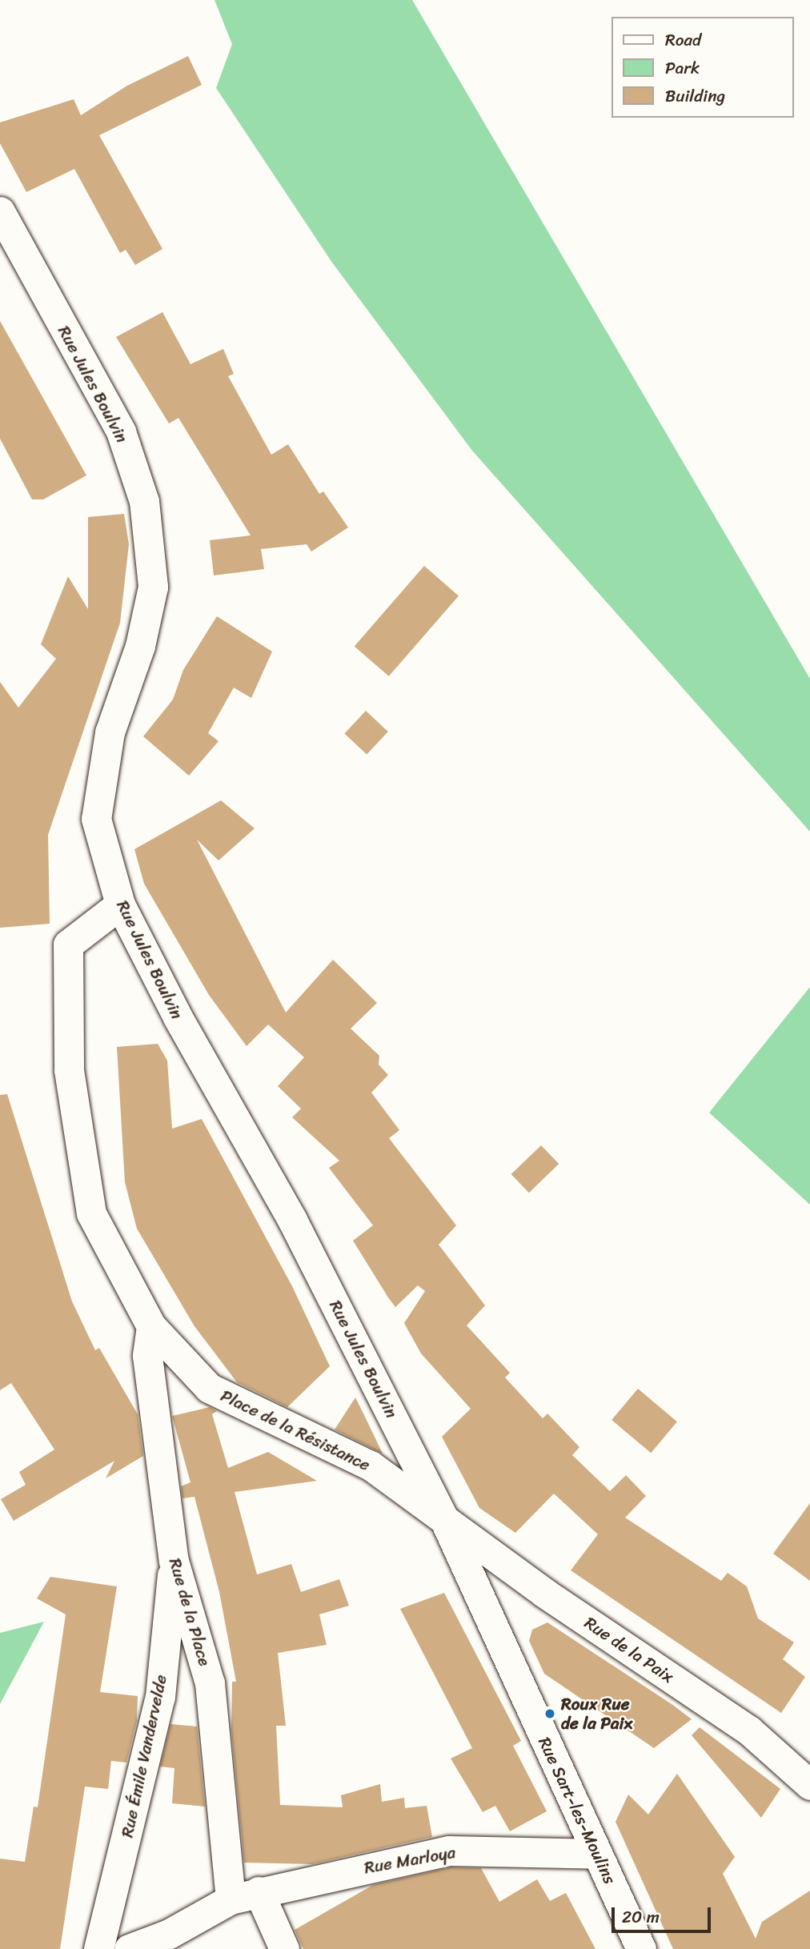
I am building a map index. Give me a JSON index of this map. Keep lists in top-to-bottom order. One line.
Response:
{"streets":{"street":["Rue Jules Boulvin","Place de la Résistance","Rue de la Place","Rue de la Paix","Rue Émile Vandervelde","Rue Sart-les-Moulins","Rue Marloya"]},"crossings":[["Rue Jules Boulvin","Place de la Résistance"],["Rue Jules Boulvin","Rue de la Paix"],["Rue Jules Boulvin","Rue Sart-les-Moulins"],["Place de la Résistance","Rue de la Place"],["Place de la Résistance","Rue de la Paix"],["Place de la Résistance","Rue Sart-les-Moulins"],["Rue de la Place","Rue Émile Vandervelde"],["Rue de la Place","Rue Marloya"],["Rue de la Paix","Rue Sart-les-Moulins"],["Rue Sart-les-Moulins","Rue Marloya"]],"places":["Roux Rue de la Paix"],"legend":["Road","Park","Building"],"scale_bar":"20 m"}
